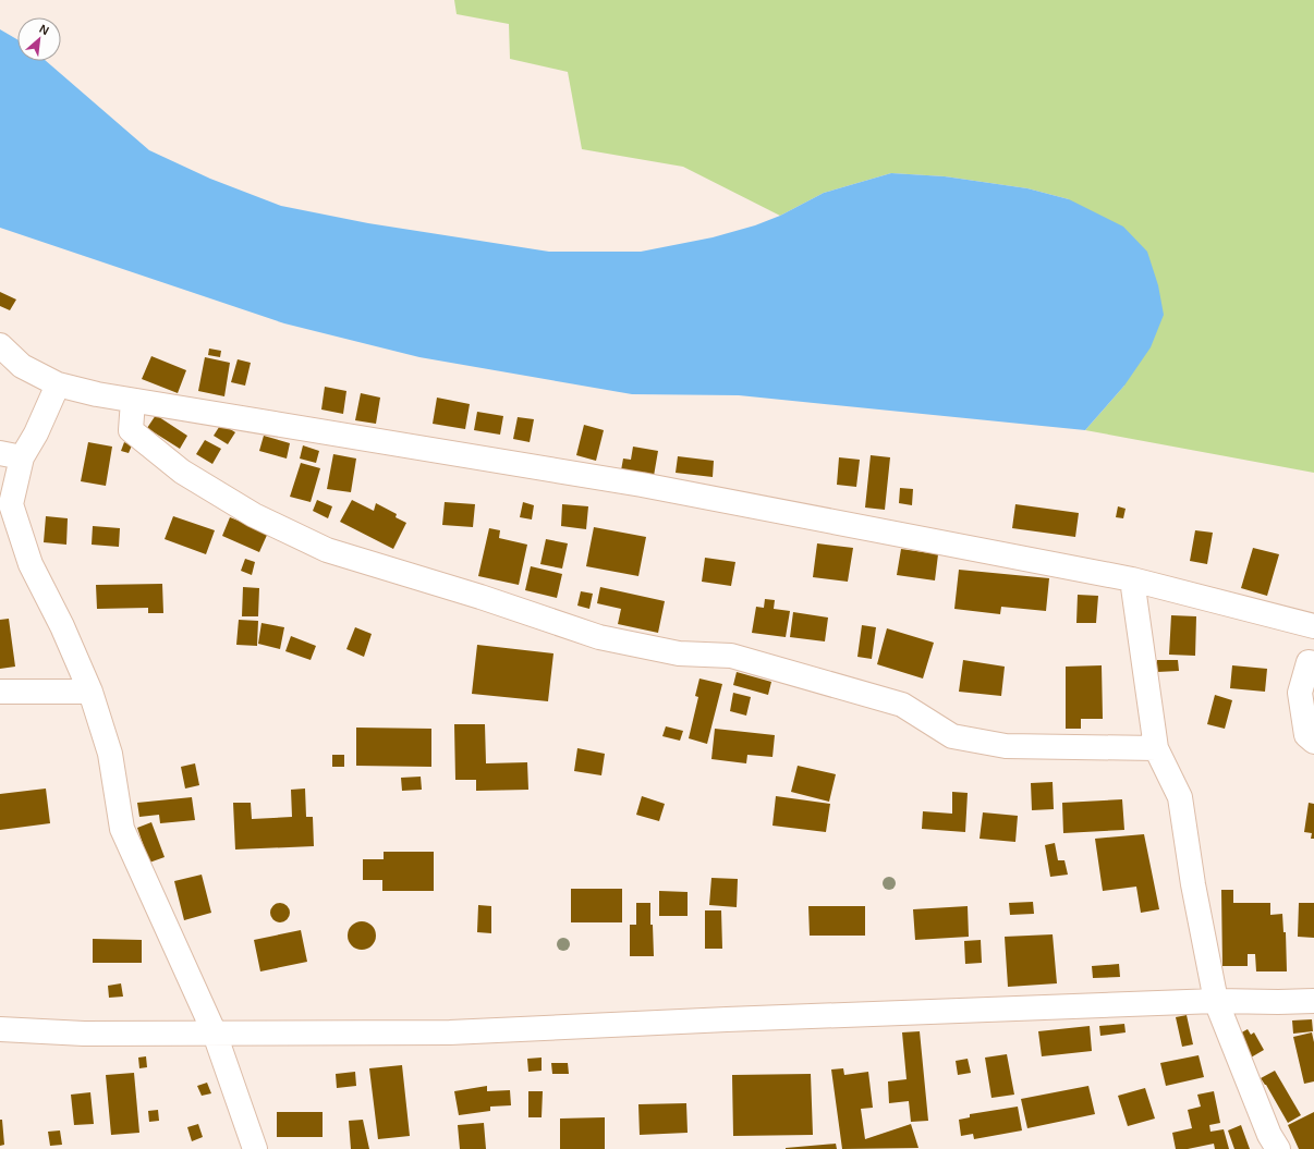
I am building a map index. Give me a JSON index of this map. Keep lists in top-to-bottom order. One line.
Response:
{"north":"top right"}
